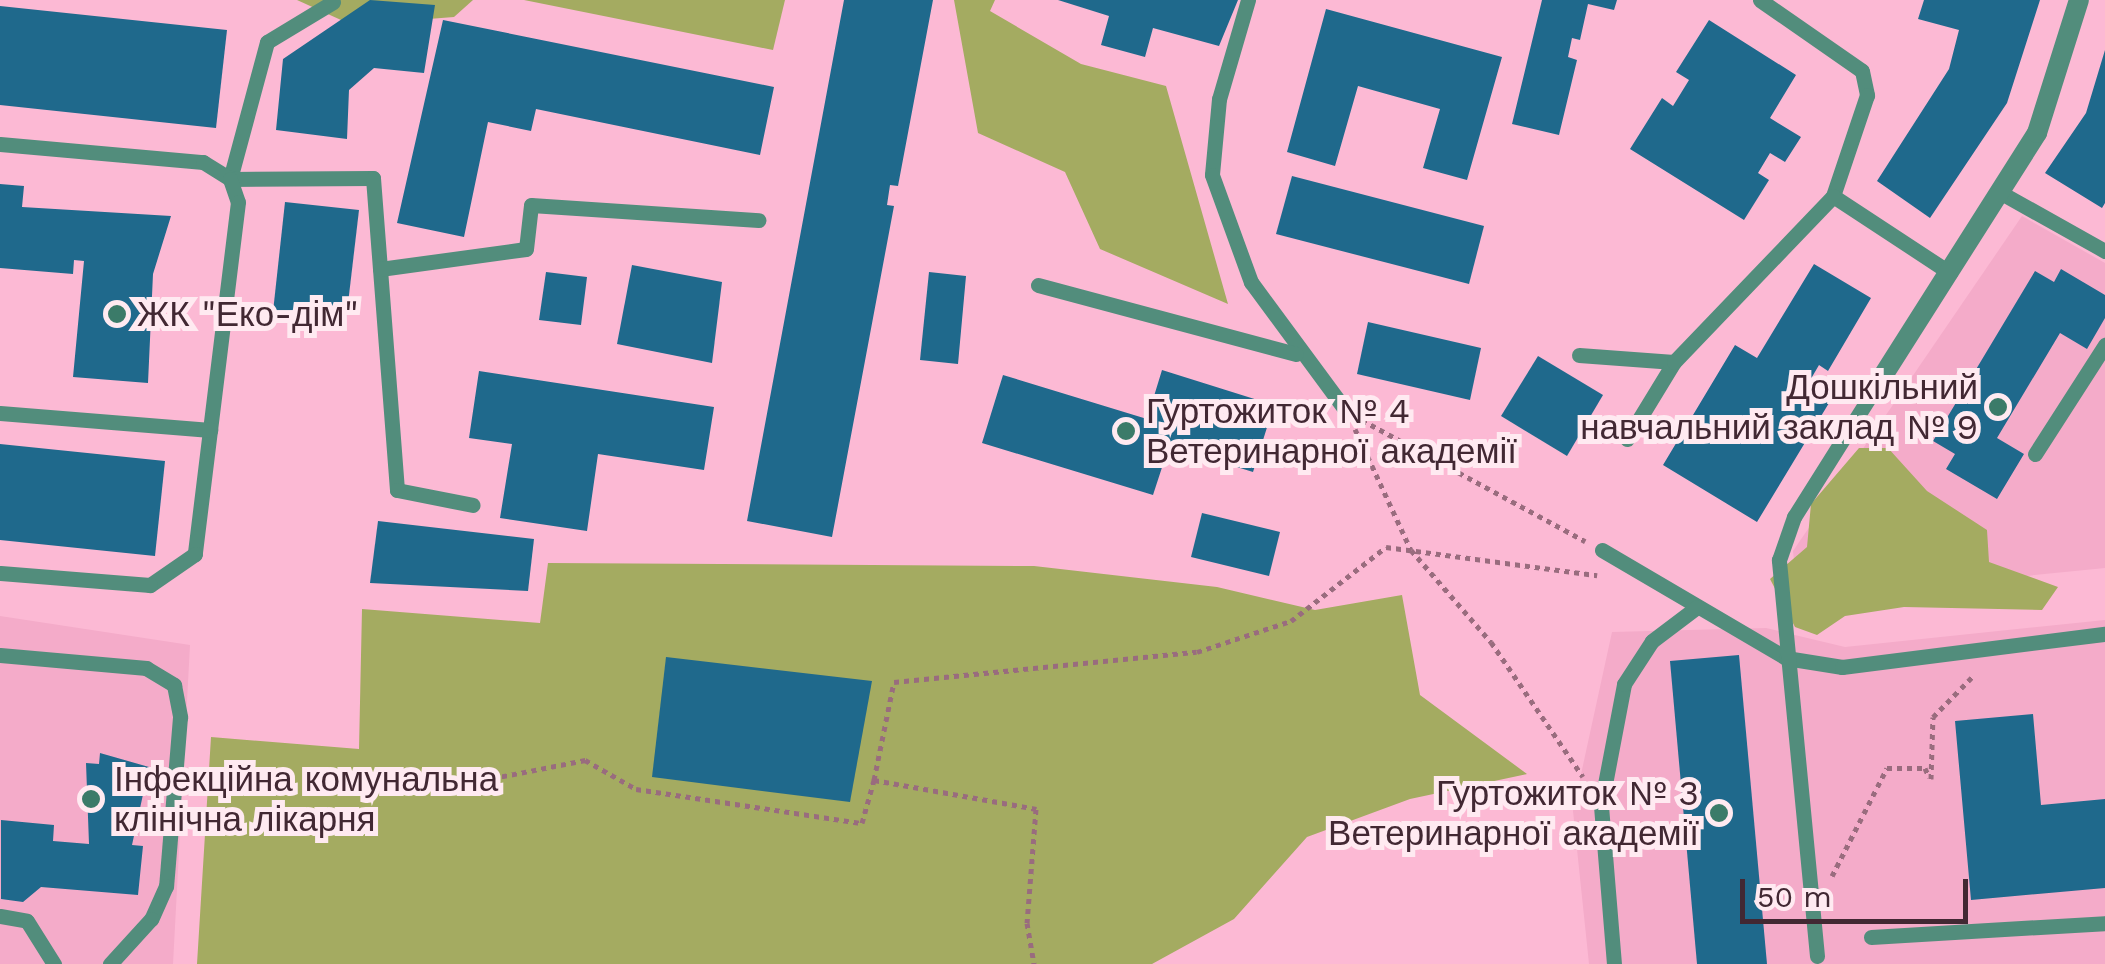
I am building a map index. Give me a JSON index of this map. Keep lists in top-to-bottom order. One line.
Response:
{"places":["ЖК \"Еко-дім\"","Дошкільний навчальний заклад № 9","Гуртожиток № 4 Ветеринарної академії","Інфекційна комунальна клінічна лікарня","Гуртожиток № 3 Ветеринарної академії"],"scale_bar":"50 m"}
